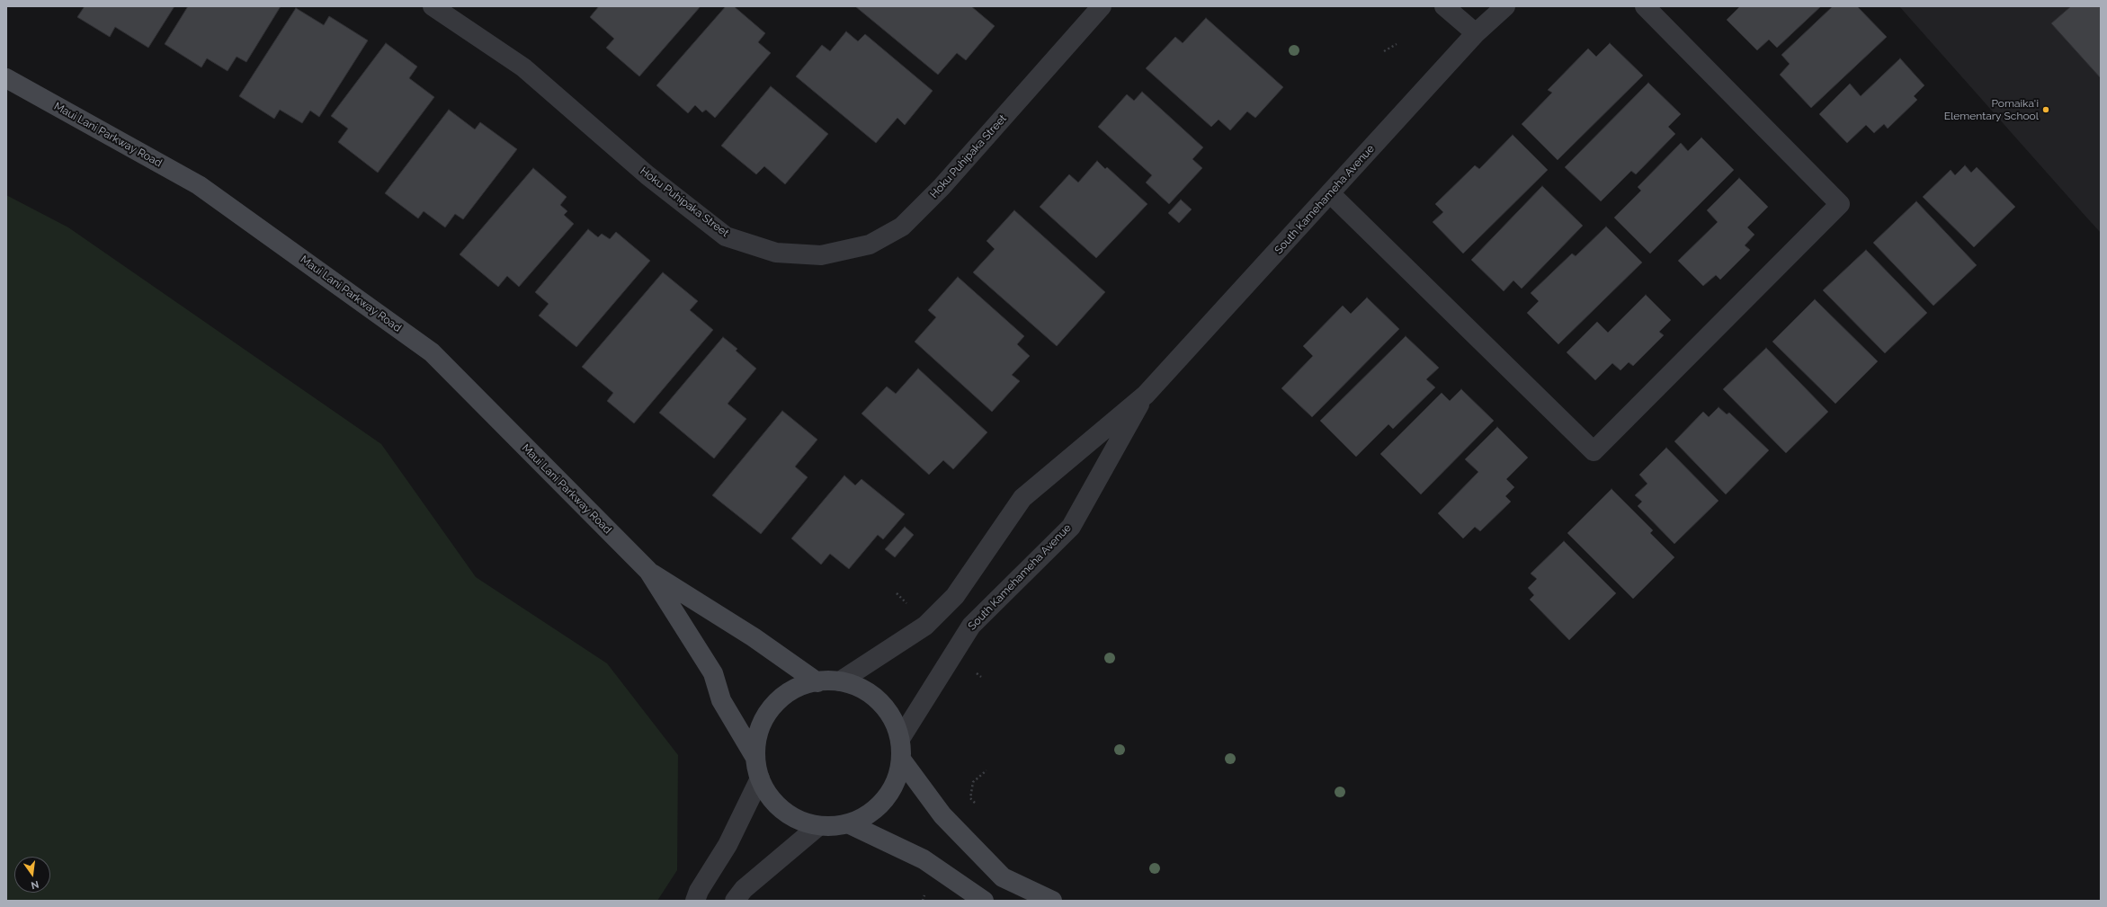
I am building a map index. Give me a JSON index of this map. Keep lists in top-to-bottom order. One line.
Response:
{"streets":{"main road":["Maui Lani Parkway Road"],"street":["Hoku Puhipaka Street","South Kamehameha Avenue"]},"places":["Pomaika'i Elementary School"],"north":"bottom"}
